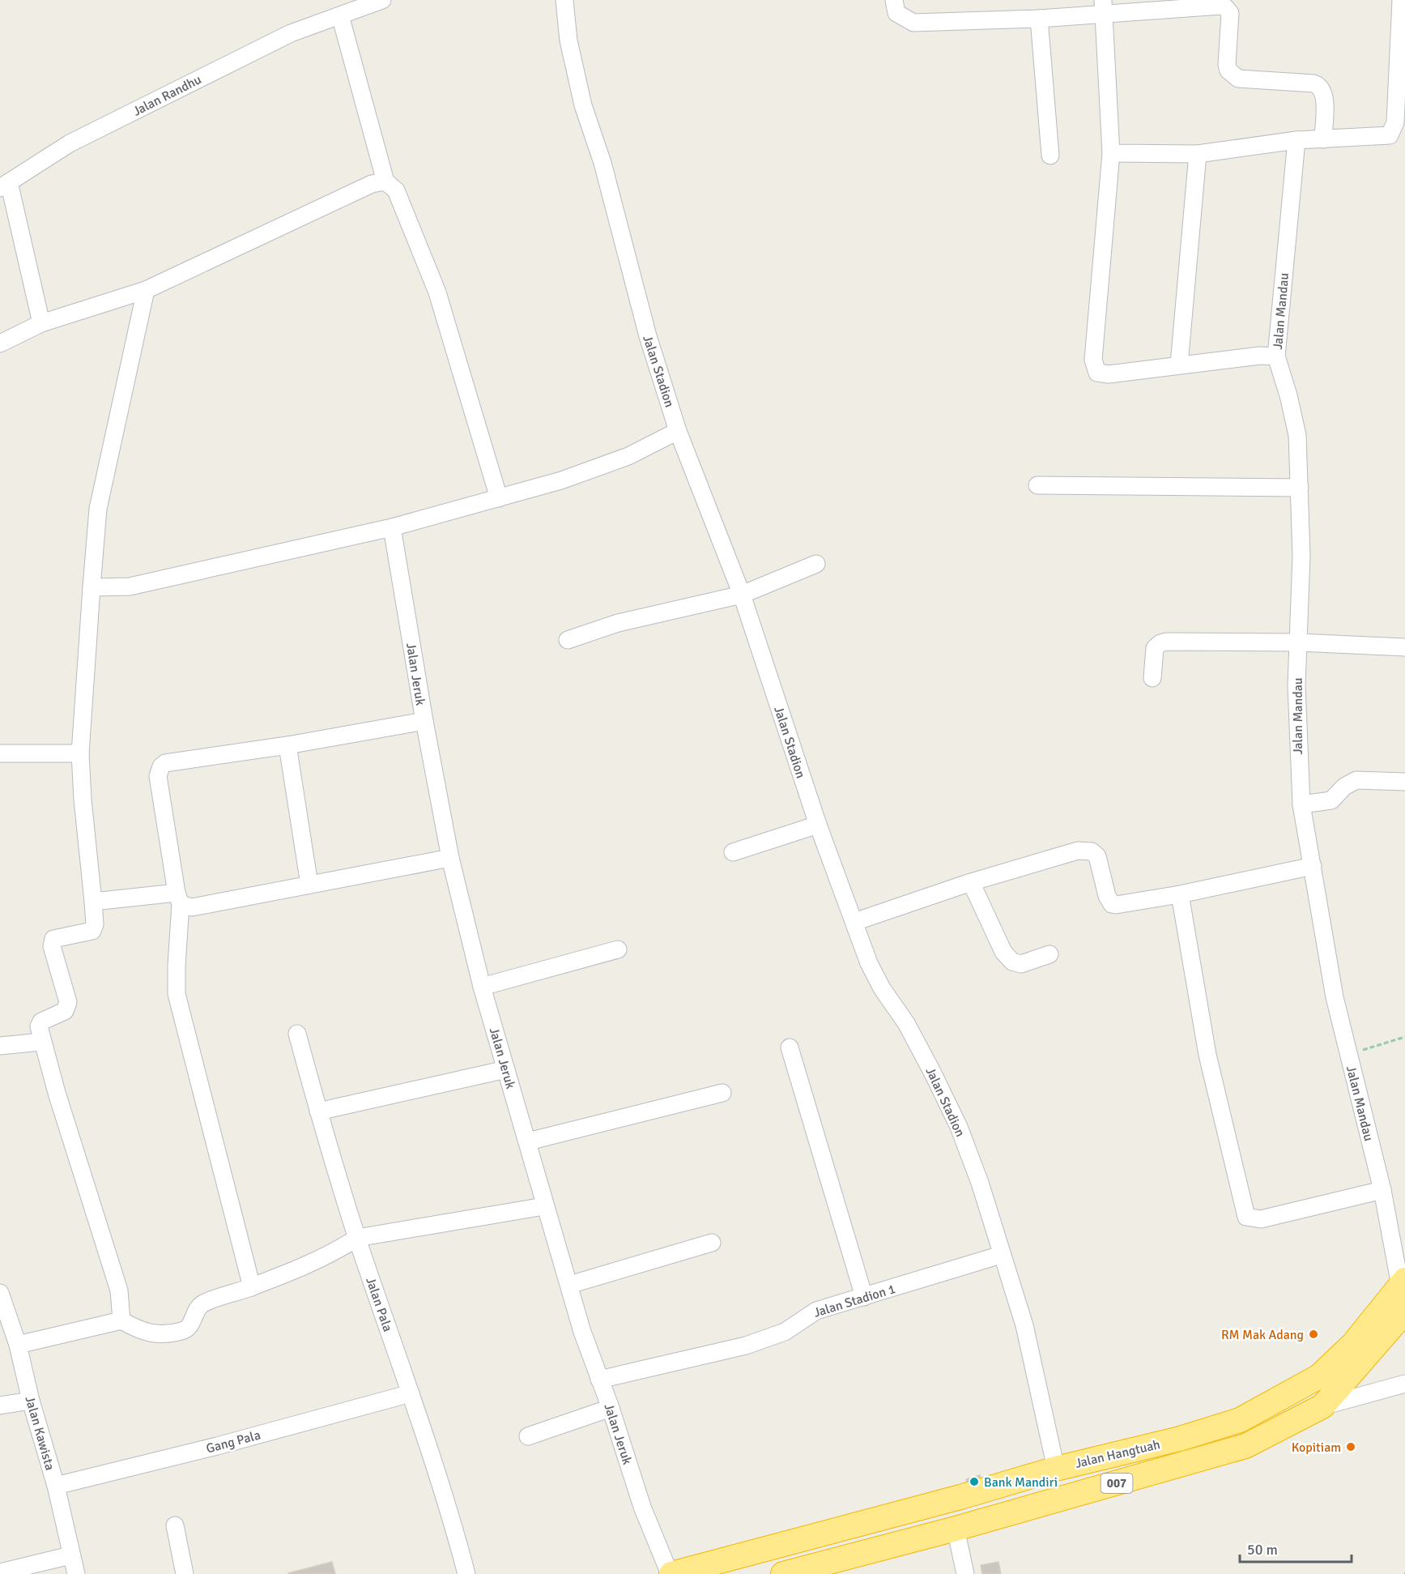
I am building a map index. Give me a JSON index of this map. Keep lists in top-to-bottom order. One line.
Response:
{"streets":{"highway":["Jalan Hangtuah","007"],"street":["Jalan Randhu","Jalan Mandau","Jalan Stadion","Jalan Jeruk","Jalan Stadion 1","Jalan Pala","Jalan Kawista","Gang Pala"]},"crossings":[["Jalan Mandau","Jalan Hangtuah"],["Jalan Stadion","Jalan Stadion 1"],["Jalan Stadion","Jalan Hangtuah"],["Jalan Jeruk","Jalan Stadion 1"],["Jalan Jeruk","Jalan Hangtuah"],["Jalan Pala","Gang Pala"],["Jalan Kawista","Gang Pala"]],"places":["RM Mak Adang","Kopitiam","Bank Mandiri"],"scale_bar":"50 m"}
